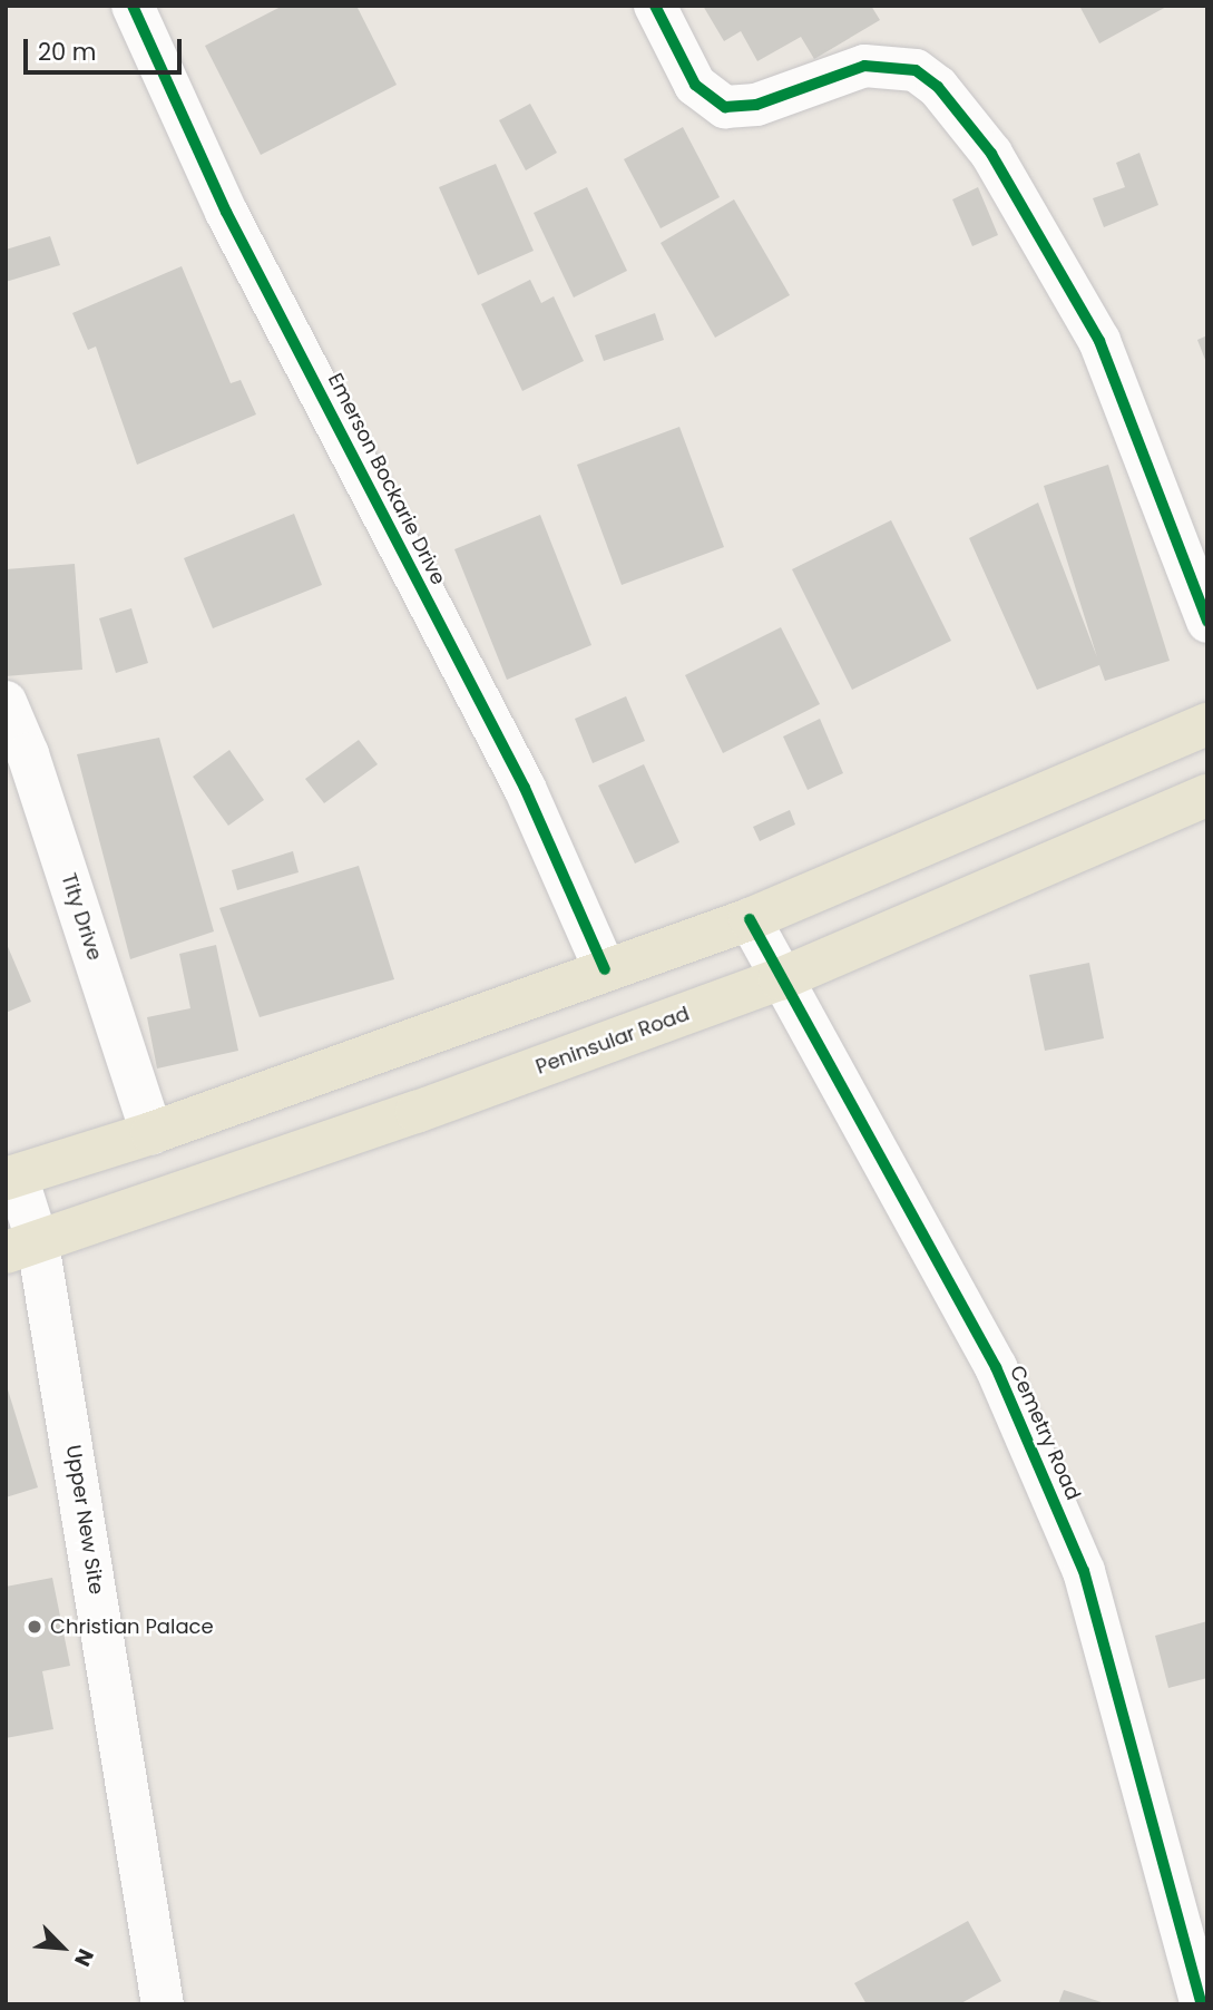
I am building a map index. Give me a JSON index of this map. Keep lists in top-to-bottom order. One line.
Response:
{"streets":{"main road":["Peninsular Road"],"street":["Emerson Bockarie Drive","Tity Drive","Cemetry Road","Upper New Site"]},"crossings":[["Peninsular Road","Cemetry Road"],["Peninsular Road","Upper New Site"]],"places":["Christian Palace"],"scale_bar":"20 m","north":"bottom right"}
